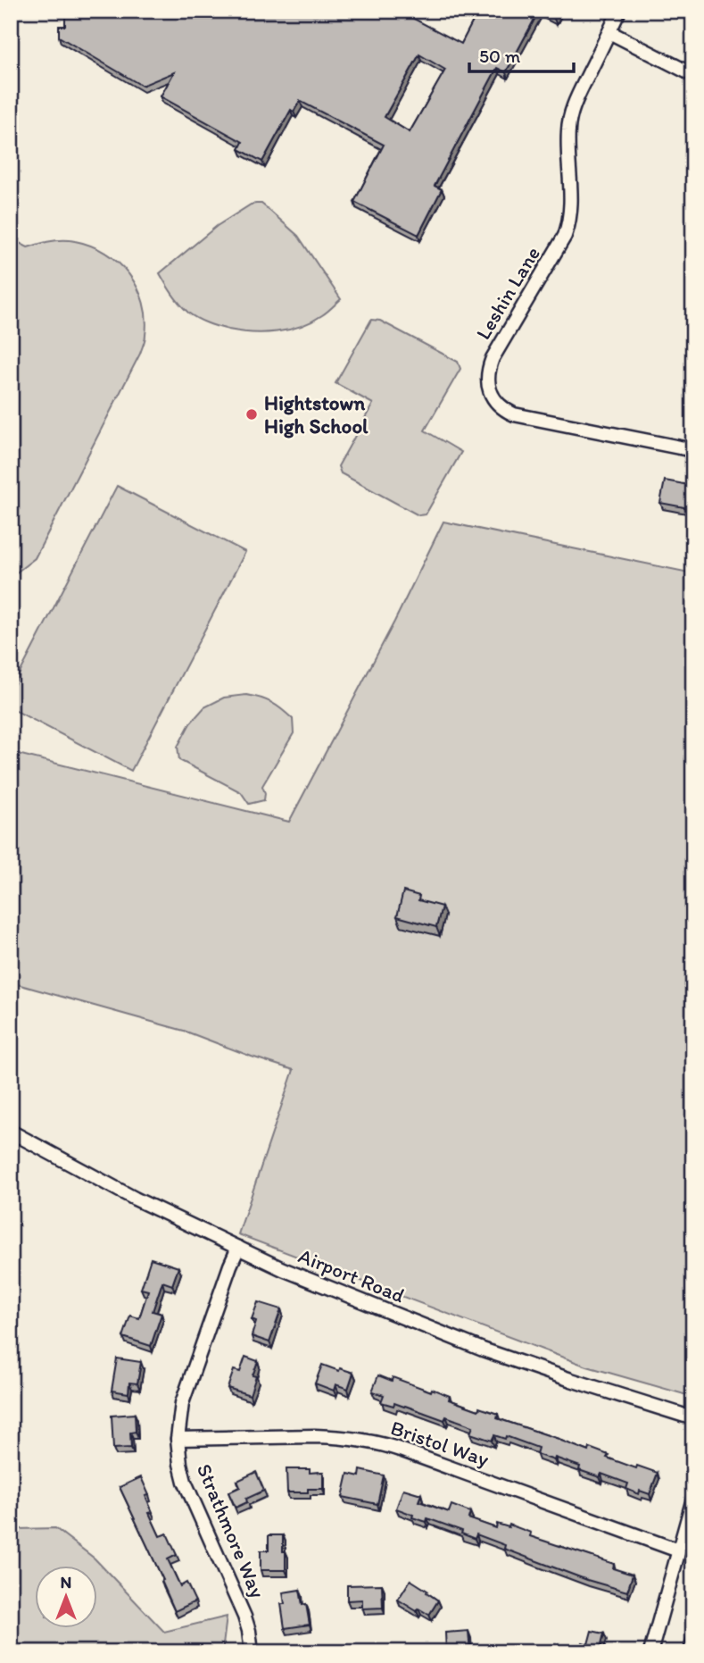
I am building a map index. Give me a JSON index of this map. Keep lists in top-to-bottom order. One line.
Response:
{"streets":{"street":["Leshin Lane","Airport Road","Bristol Way","Strathmore Way"]},"crossings":[["Airport Road","Strathmore Way"],["Bristol Way","Strathmore Way"]],"places":["Hightstown High School"],"scale_bar":"50 m","north":"top"}
